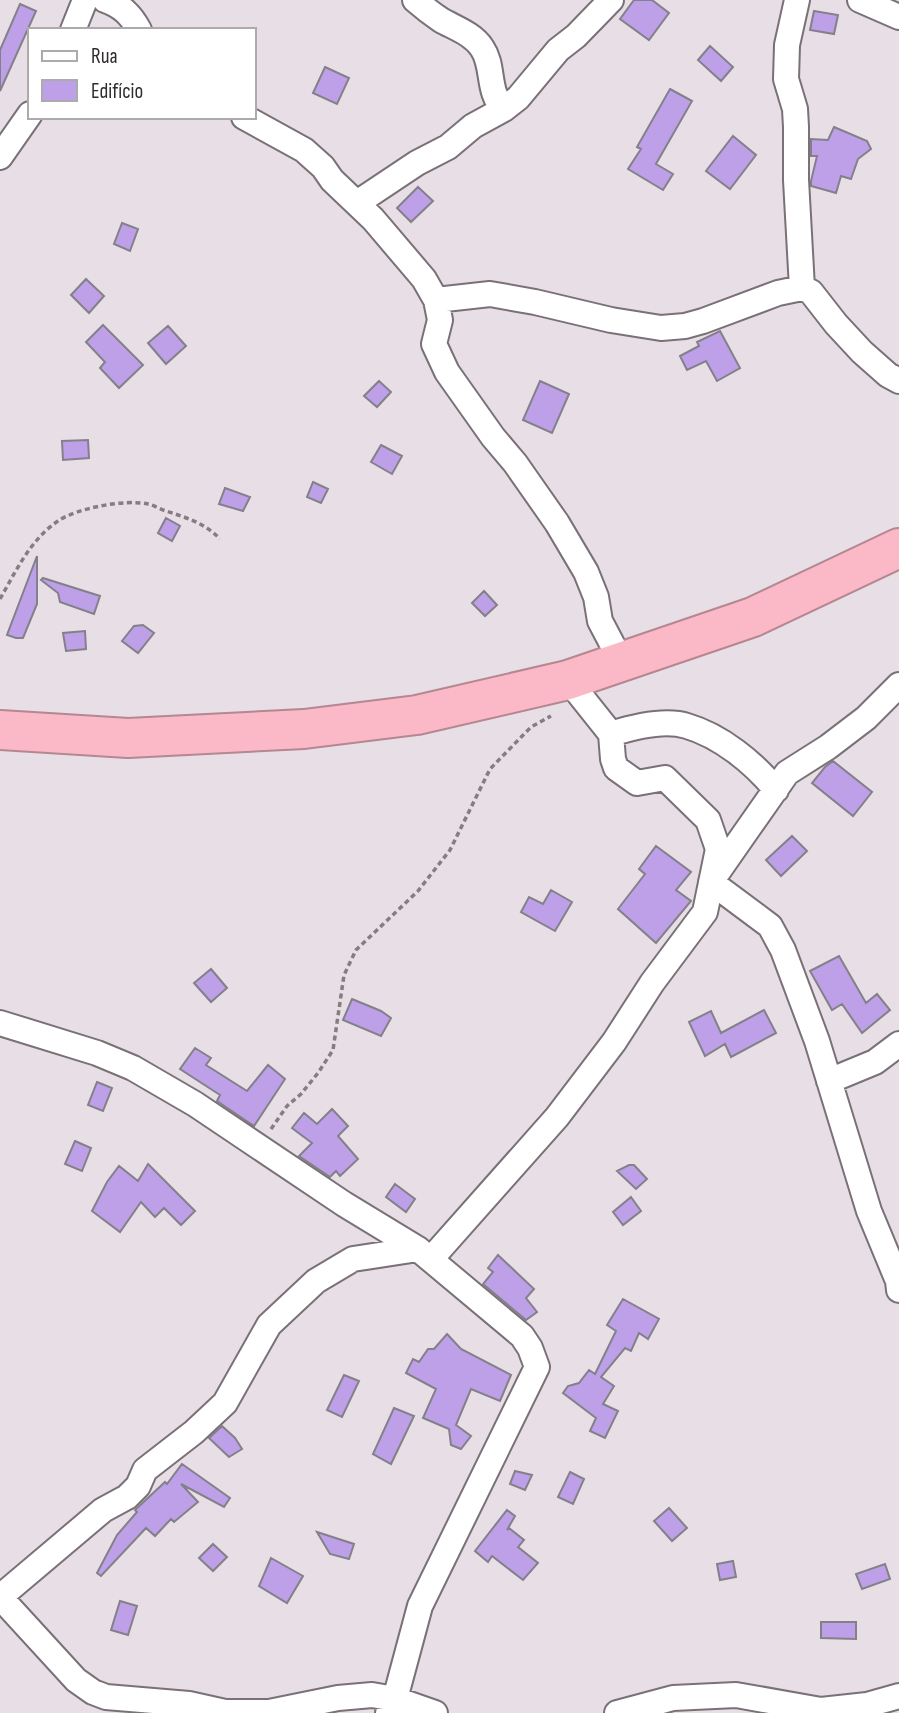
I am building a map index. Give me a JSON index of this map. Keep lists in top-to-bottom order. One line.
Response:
{"legend":["Rua","Edifício"]}
